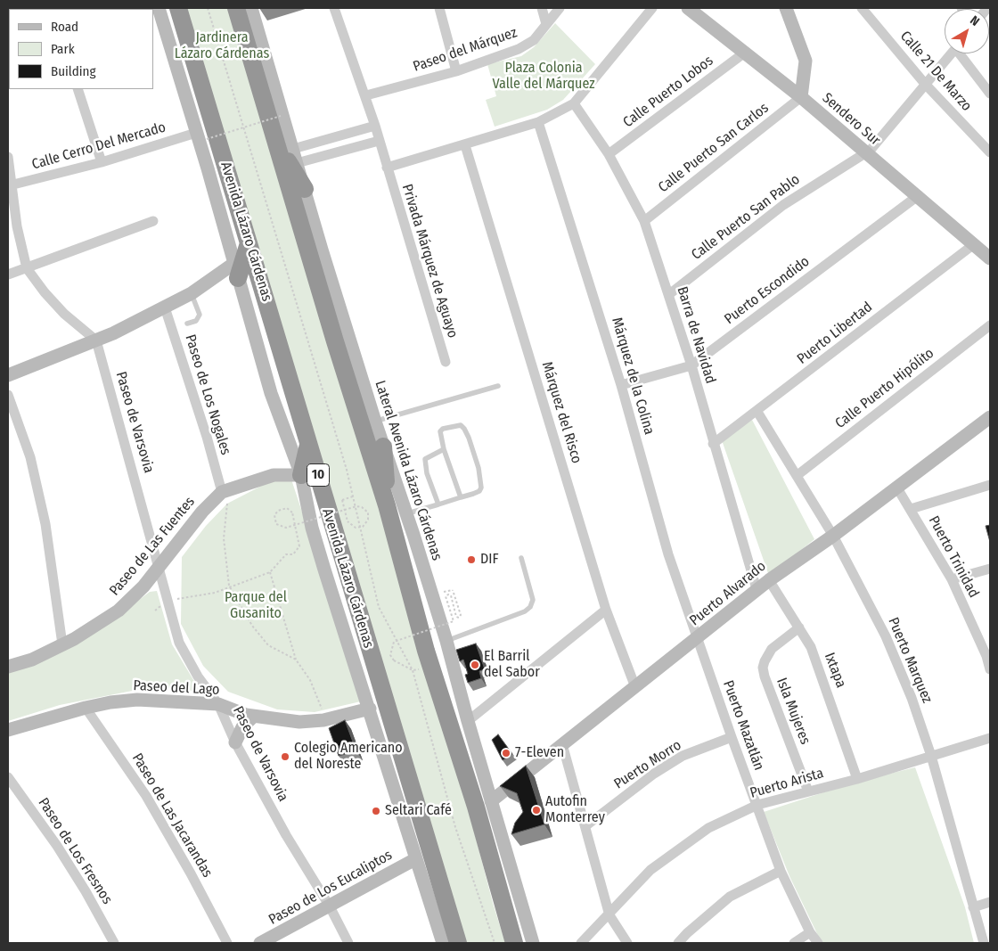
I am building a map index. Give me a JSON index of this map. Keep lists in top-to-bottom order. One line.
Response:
{"streets":{"highway":["Avenida Lázaro Cárdenas","10"],"street":["Paseo del Márquez","Calle 21 De Marzo","Calle Puerto Lobos","Sendero Sur","Calle Cerro Del Mercado","Calle Puerto San Carlos","Calle Puerto San Pablo","Privada Márquez de Aguayo","Puerto Escondido","Puerto Libertad","Barra de Navidad","Márquez de la Colina","Calle Puerto Hipólito","Paseo de Los Nogales","Márquez del Risco","Paseo de Varsovia","Lateral Avenida Lázaro Cárdenas","Paseo de Las Fuentes","Puerto Trinidad","Puerto Alvarado","Puerto Marquez","Ixtapa","Paseo del Lago","Isla Mujeres","Puerto Mazatlán","Puerto Morro","Puerto Arista","Paseo de Las Jacarandas","Paseo de Los Fresnos","Paseo de Los Eucaliptos"]},"crossings":[["Paseo del Márquez","Privada Márquez de Aguayo"],["Calle 21 De Marzo","Calle Puerto San Pablo"],["Calle Puerto Lobos","Sendero Sur"],["Calle Puerto Lobos","Barra de Navidad"],["Sendero Sur","Calle Puerto San Carlos"],["Sendero Sur","Calle Puerto San Pablo"],["Sendero Sur","Puerto Escondido"],["Sendero Sur","Puerto Libertad"],["Calle Puerto San Carlos","Barra de Navidad"],["Calle Puerto San Pablo","Barra de Navidad"],["Puerto Escondido","Barra de Navidad"],["Puerto Escondido","Márquez de la Colina"],["Puerto Libertad","Barra de Navidad"],["Puerto Libertad","Puerto Marquez"],["Barra de Navidad","Puerto Alvarado"],["Márquez de la Colina","Puerto Alvarado"],["Márquez de la Colina","Puerto Mazatlán"],["Calle Puerto Hipólito","Puerto Marquez"],["Paseo de Los Nogales","Paseo de Las Fuentes"],["Márquez del Risco","Puerto Alvarado"],["Paseo de Varsovia","Paseo de Las Fuentes"],["Paseo de Varsovia","Paseo del Lago"],["Paseo de Varsovia","Paseo de Los Eucaliptos"],["Lateral Avenida Lázaro Cárdenas","Puerto Alvarado"],["Puerto Trinidad","Puerto Alvarado"],["Puerto Alvarado","Puerto Marquez"],["Puerto Alvarado","Ixtapa"],["Puerto Alvarado","Puerto Mazatlán"],["Puerto Marquez","Puerto Arista"],["Ixtapa","Isla Mujeres"],["Ixtapa","Puerto Arista"],["Paseo del Lago","Paseo de Las Jacarandas"],["Isla Mujeres","Puerto Arista"],["Puerto Mazatlán","Puerto Morro"],["Puerto Mazatlán","Puerto Arista"]],"parks":["Jardinera Lázaro Cárdenas","Plaza Colonia Valle del Márquez","Parque del Gusanito"],"places":["DIF","El Barril del Sabor","7-Eleven","Colegio Americano del Noreste","Autofin Monterrey","Seltari Café"],"legend":["Road","Park","Building"],"north":"top right"}
